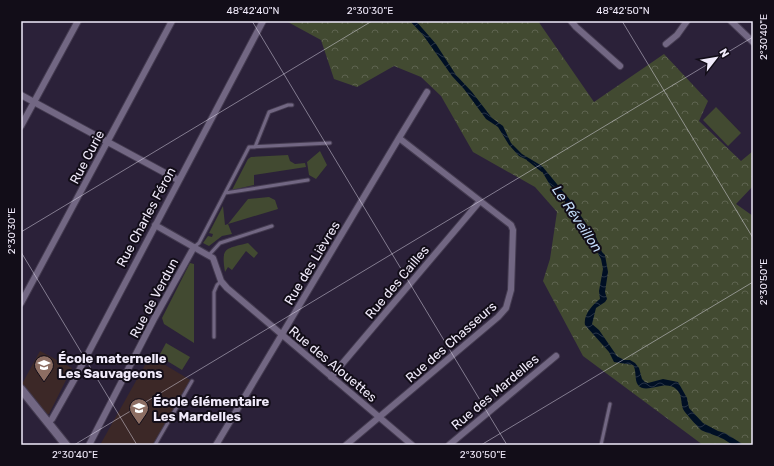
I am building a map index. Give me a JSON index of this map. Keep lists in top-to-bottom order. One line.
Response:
{"streets":{"street":["Rue Curie","Rue Charles Féron","Rue des Lièvres","Rue des Cailles","Rue de Verdun","Rue des Chasseurs","Rue des Alouettes","Rue des Mardelles"]},"crossings":[["Rue des Lièvres","Rue des Chasseurs"],["Rue des Lièvres","Rue des Alouettes"],["Rue des Cailles","Rue des Chasseurs"],["Rue des Cailles","Rue des Alouettes"],["Rue des Chasseurs","Rue des Alouettes"]],"water":["Le Réveillon"],"places":{"school or university":["École maternelle Les Sauvageons","École élémentaire Les Mardelles"]},"north":"top right","coordinates":["48°42'40\"N","2°30'30\"E","48°42'50\"N","2°30'40\"E","2°30'50\"E"]}
